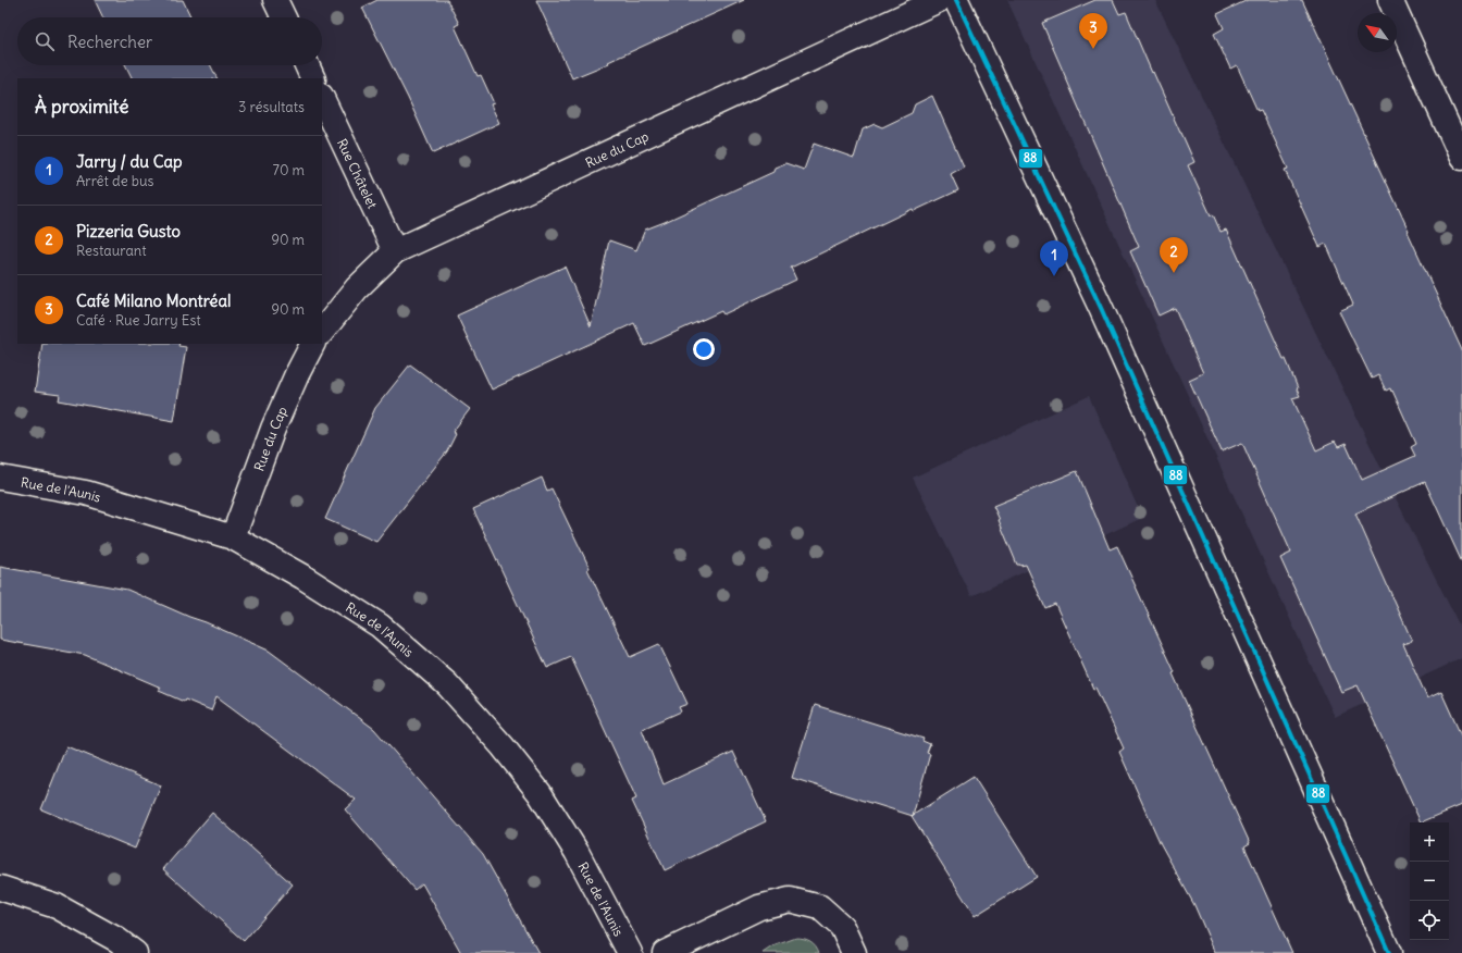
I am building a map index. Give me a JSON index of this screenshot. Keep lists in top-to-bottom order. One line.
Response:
{"streets":{"street":["Rue du Cap","Rue Châtelet","Rue de l'Aunis"]},"crossings":[["Rue du Cap","Rue Châtelet"],["Rue du Cap","Rue de l'Aunis"]],"lines":["transit line 88"],"north":"top left","page":{"pins":["3","2","1"],"search":"Rechercher","heading":["À proximité","3 résultats"],"list":[{"mark":"1","name":"Jarry / du Cap","note":"Arrêt de bus","value":"70 m"},{"mark":"2","name":"Pizzeria Gusto","note":"Restaurant","value":"90 m"},{"mark":"3","name":"Café Milano Montréal","note":"Café · Rue Jarry Est","value":"90 m"}],"map_buttons":["+","−"]}}
